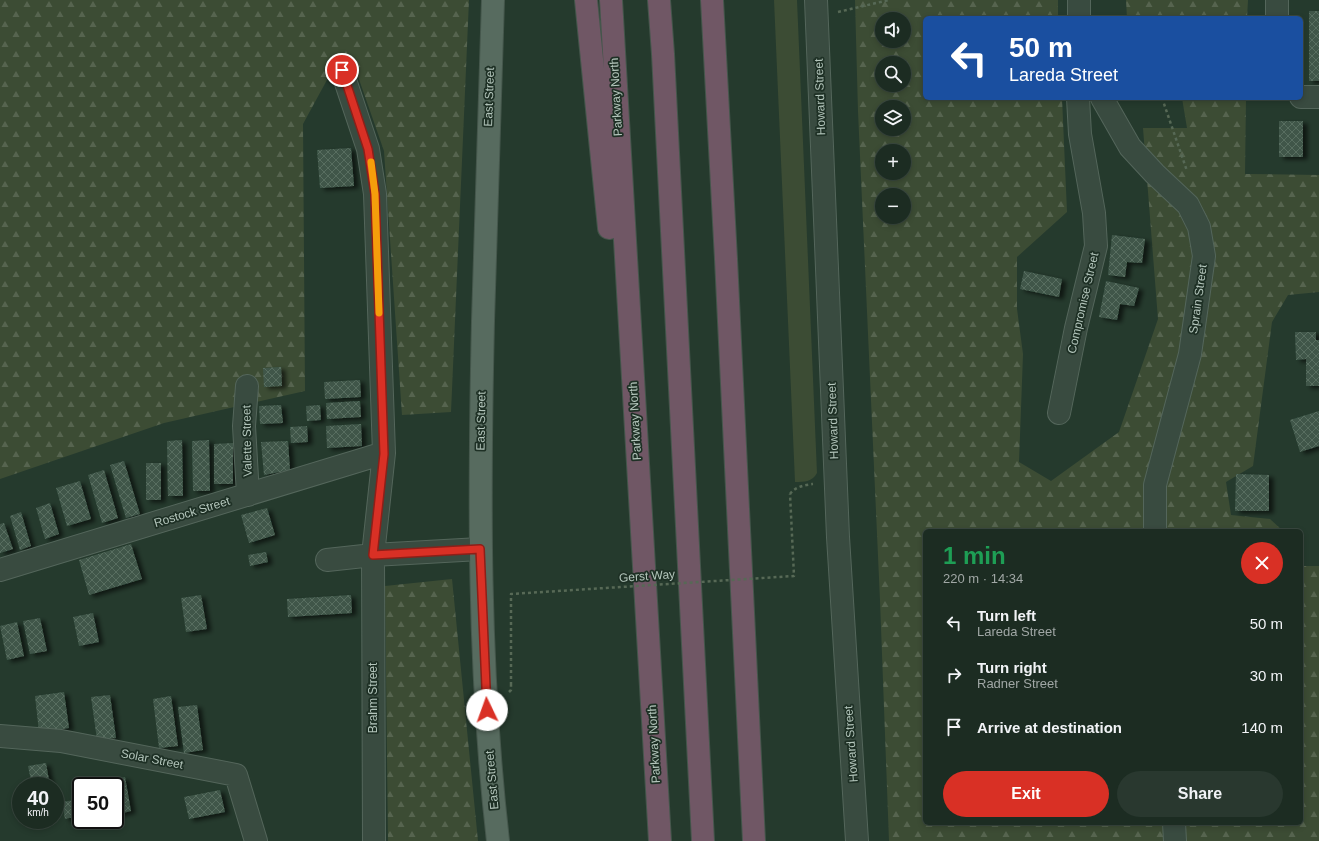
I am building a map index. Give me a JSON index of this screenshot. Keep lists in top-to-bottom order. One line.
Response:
{"streets":{"highway":["Parkway North"],"main road":["East Street"],"street":["Howard Street","Sprain Street","Compromise Street","Valette Street","Rostock Street","Brahm Street","Solar Street"],"path":["Gerst Way"]},"crossings":[["Valette Street","Rostock Street"],["Rostock Street","Brahm Street"]],"page":{"map_buttons":["+","−"],"turn":["50 m","Lareda Street"],"heading":["1 min","220 m · 14:34"],"list":[{"name":"Turn left","note":"Lareda Street","value":"50 m"},{"name":"Turn right","note":"Radner Street","value":"30 m"},{"name":"Arrive at destination","value":"140 m"}],"buttons":["Exit","Share"],"speed":"40 km/h","limit":"50"}}
